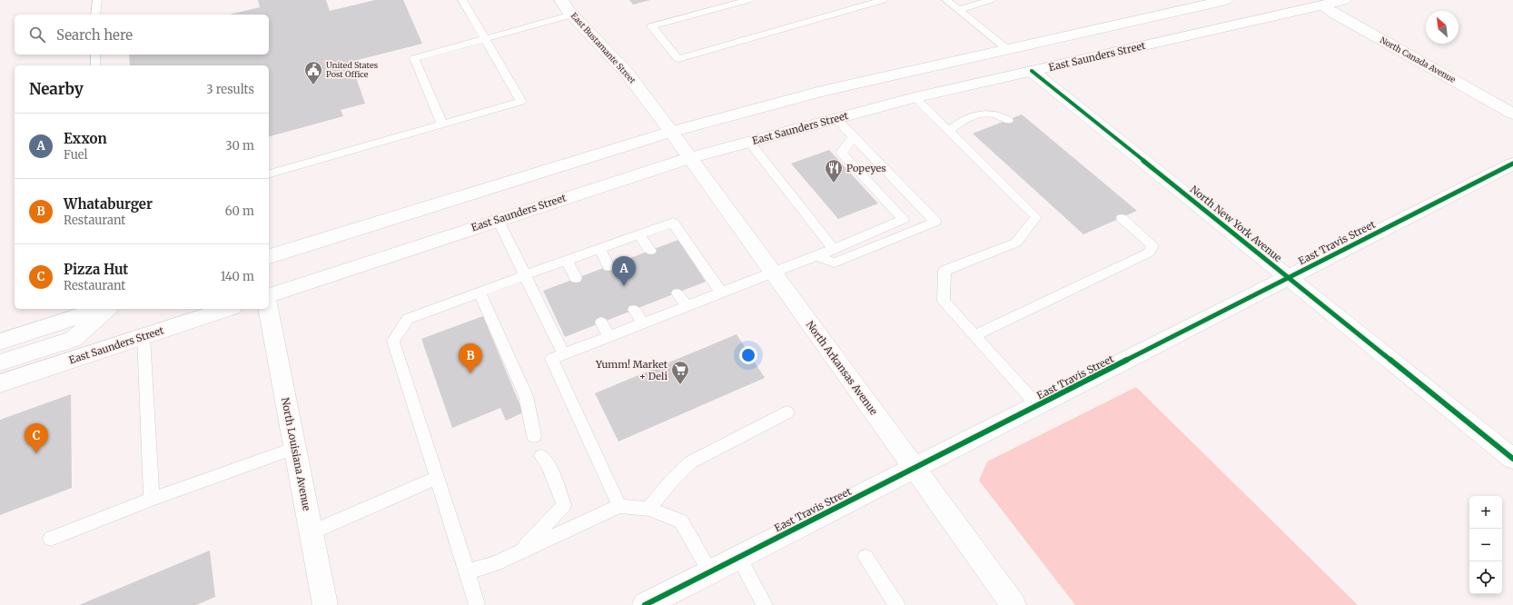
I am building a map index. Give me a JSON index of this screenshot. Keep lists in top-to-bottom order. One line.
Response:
{"streets":{"main road":["East Bustamante Street","East Saunders Street","North Canada Avenue","North New York Avenue","East Travis Street","North Arkansas Avenue","North Louisiana Avenue"]},"crossings":[["East Bustamante Street","North Arkansas Avenue"],["East Saunders Street","North Canada Avenue"],["East Saunders Street","North New York Avenue"],["East Saunders Street","North Arkansas Avenue"],["North New York Avenue","East Travis Street"],["East Travis Street","North Arkansas Avenue"]],"places":{"public building":["United States Post Office"],"restaurant":["Popeyes"],"supermarket":["Yumm! Market + Deli"]},"north":"top left","page":{"search":"Search here","heading":["Nearby","3 results"],"list":[{"mark":"A","name":"Exxon","note":"Fuel","value":"30 m"},{"mark":"B","name":"Whataburger","note":"Restaurant","value":"60 m"},{"mark":"C","name":"Pizza Hut","note":"Restaurant","value":"140 m"}],"pins":["A","B","C"],"map_buttons":["+","−"]}}
